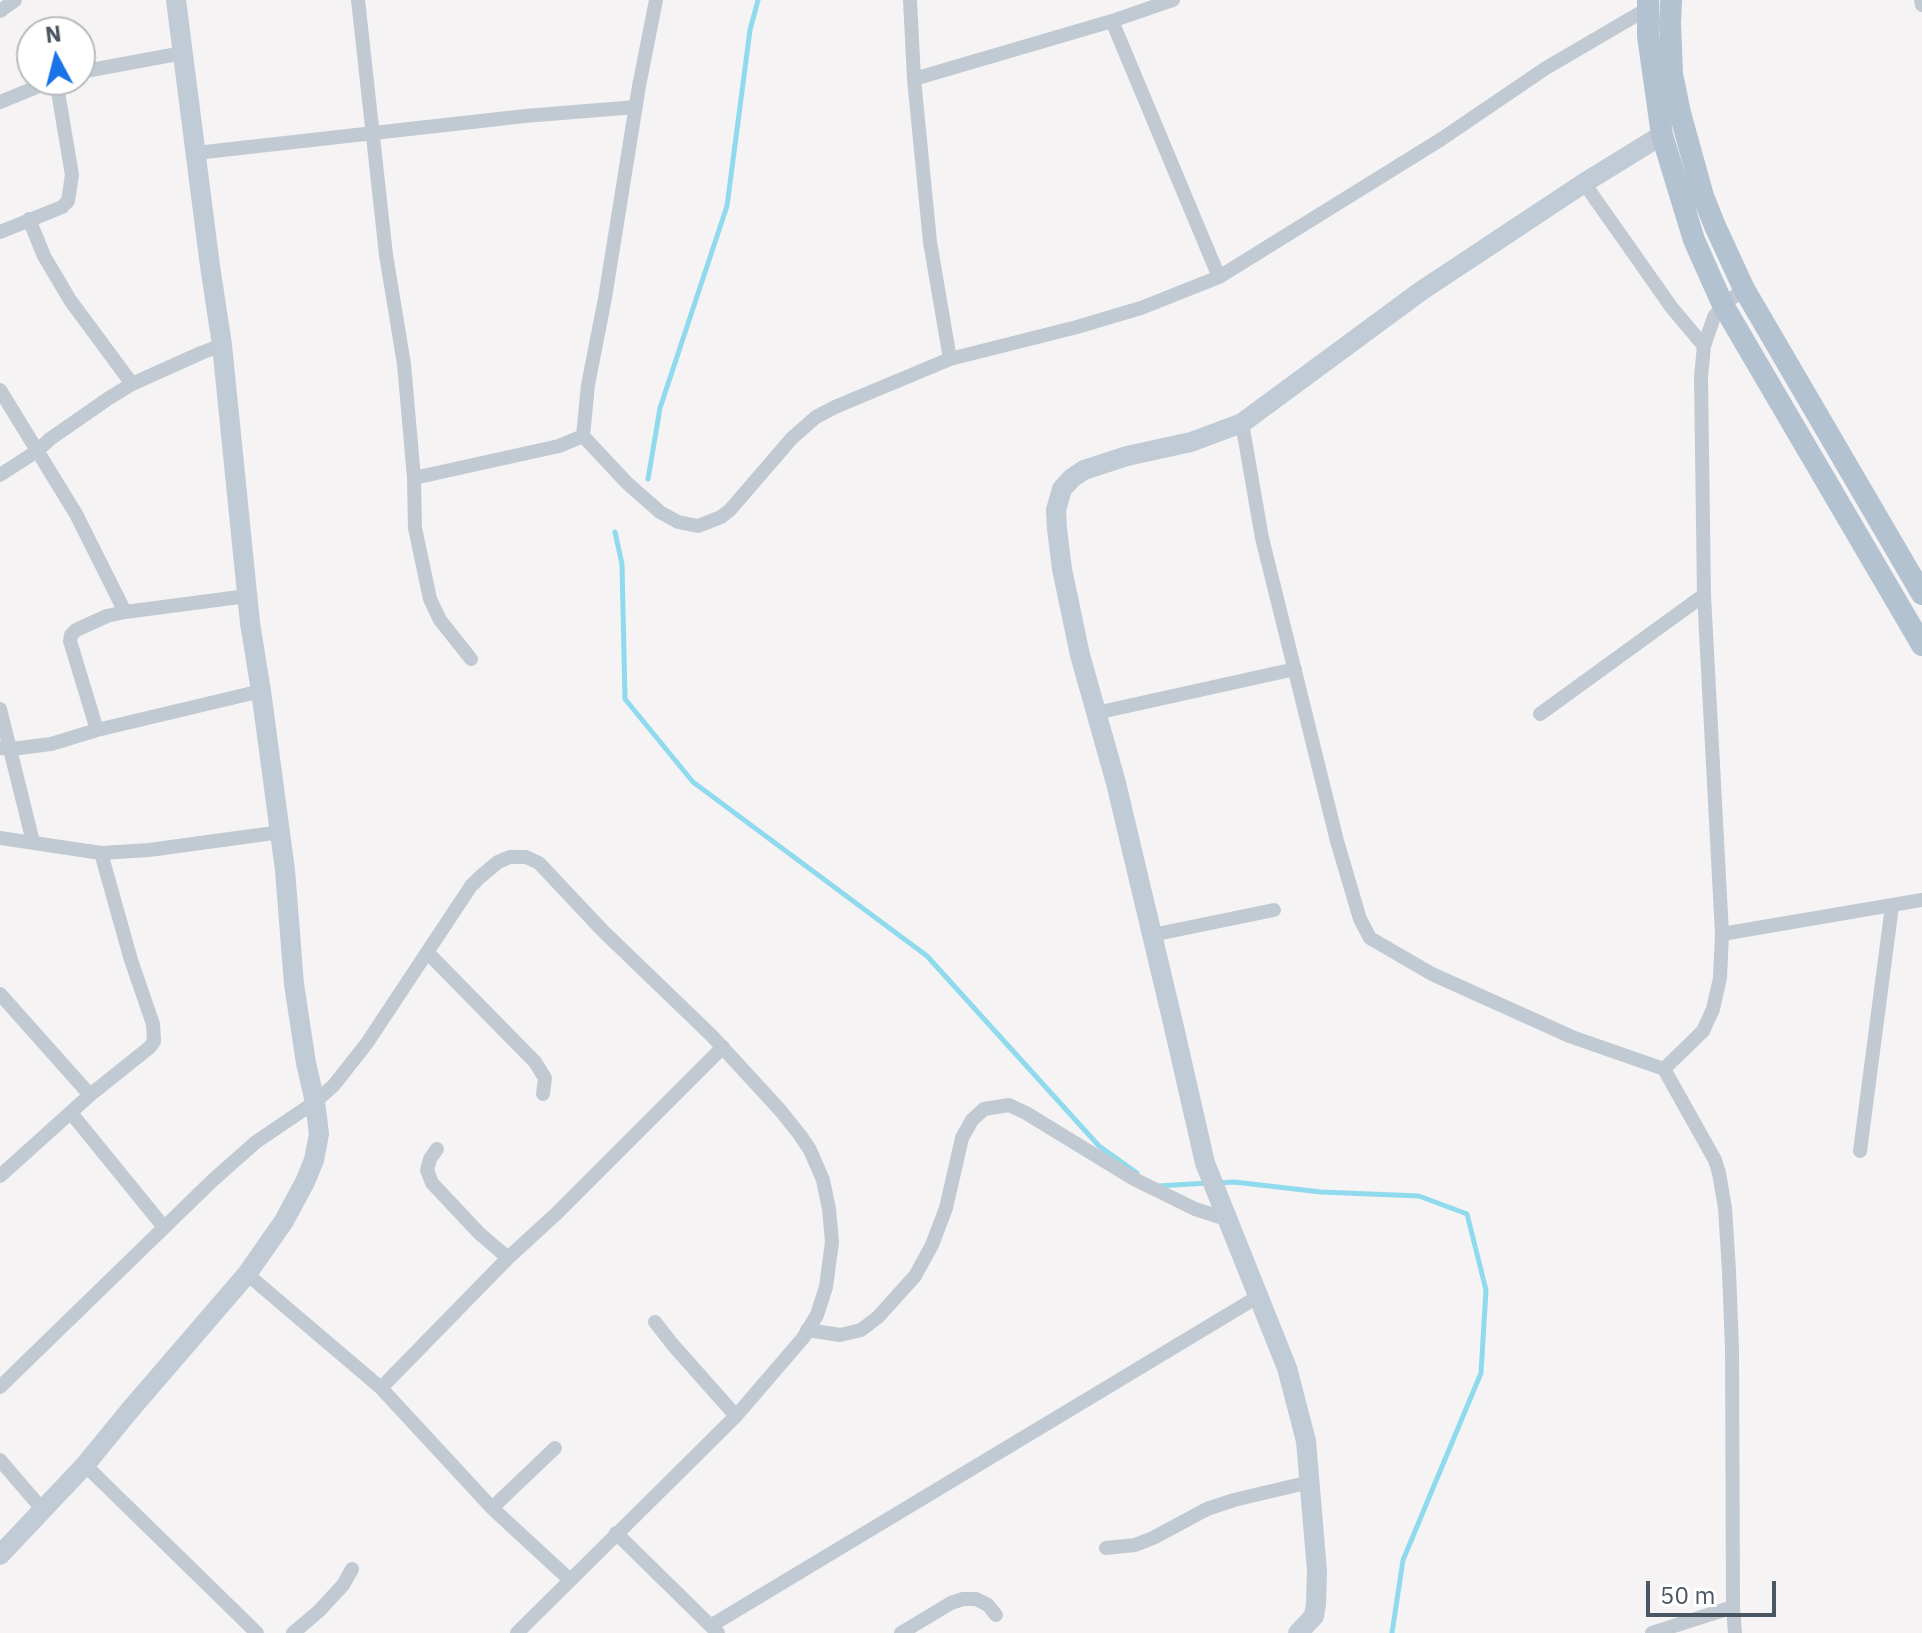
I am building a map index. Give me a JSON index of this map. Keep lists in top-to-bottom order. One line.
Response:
{"scale_bar":"50 m","north":"top"}
